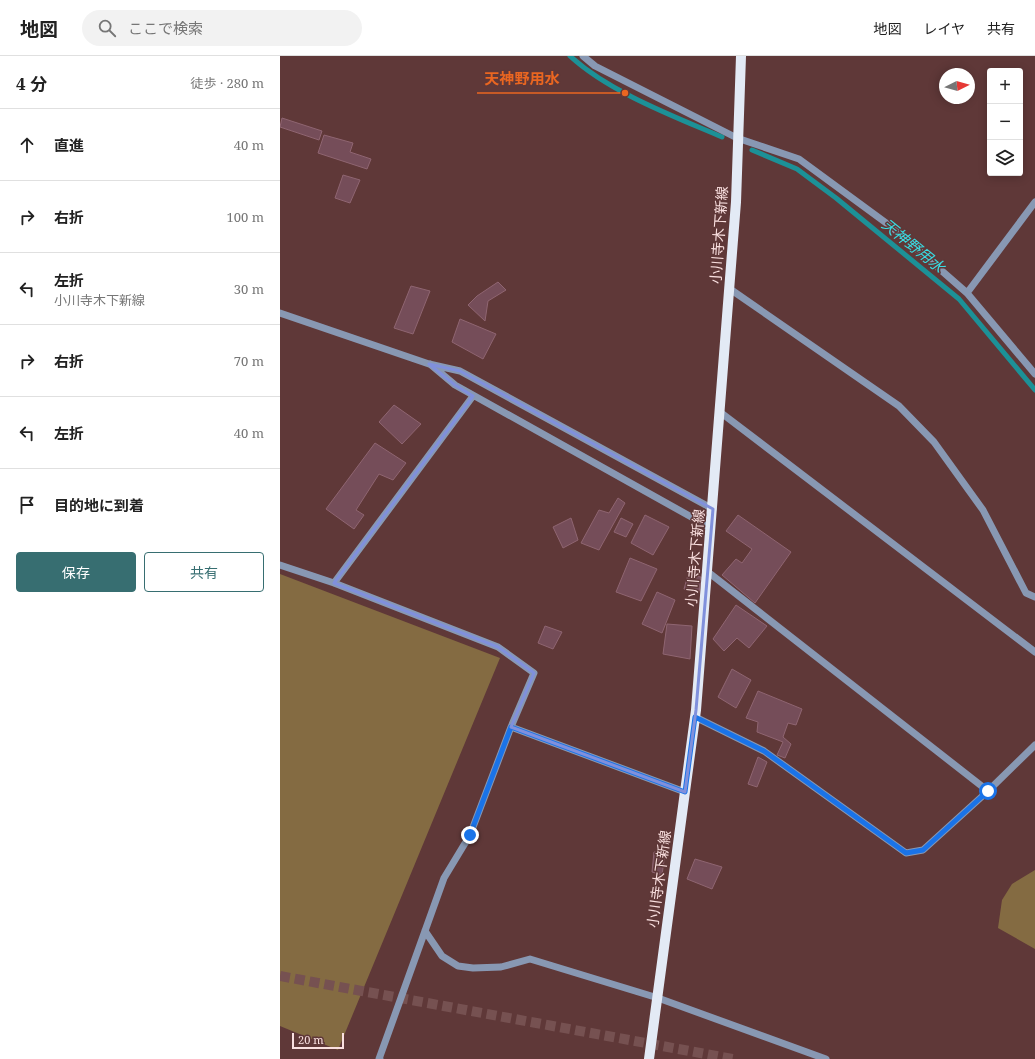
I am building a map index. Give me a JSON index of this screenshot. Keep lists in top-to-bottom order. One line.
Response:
{"streets":{"main road":["小川寺木下新線"]},"water":["天神野用水"],"places":["天神野用水"],"scale_bar":"20 m","north":"right","page":{"header":"地図","search":"ここで検索","nav":["地図","レイヤ","共有"],"heading":["4 分","徒歩 · 280 m"],"map_buttons":["+","−"],"list":[["直進","40 m"],["右折","100 m"],["左折","小川寺木下新線","30 m"],["右折","70 m"],["左折","40 m"],"目的地に到着"],"buttons":["保存","共有"],"scale":"20 m"}}
